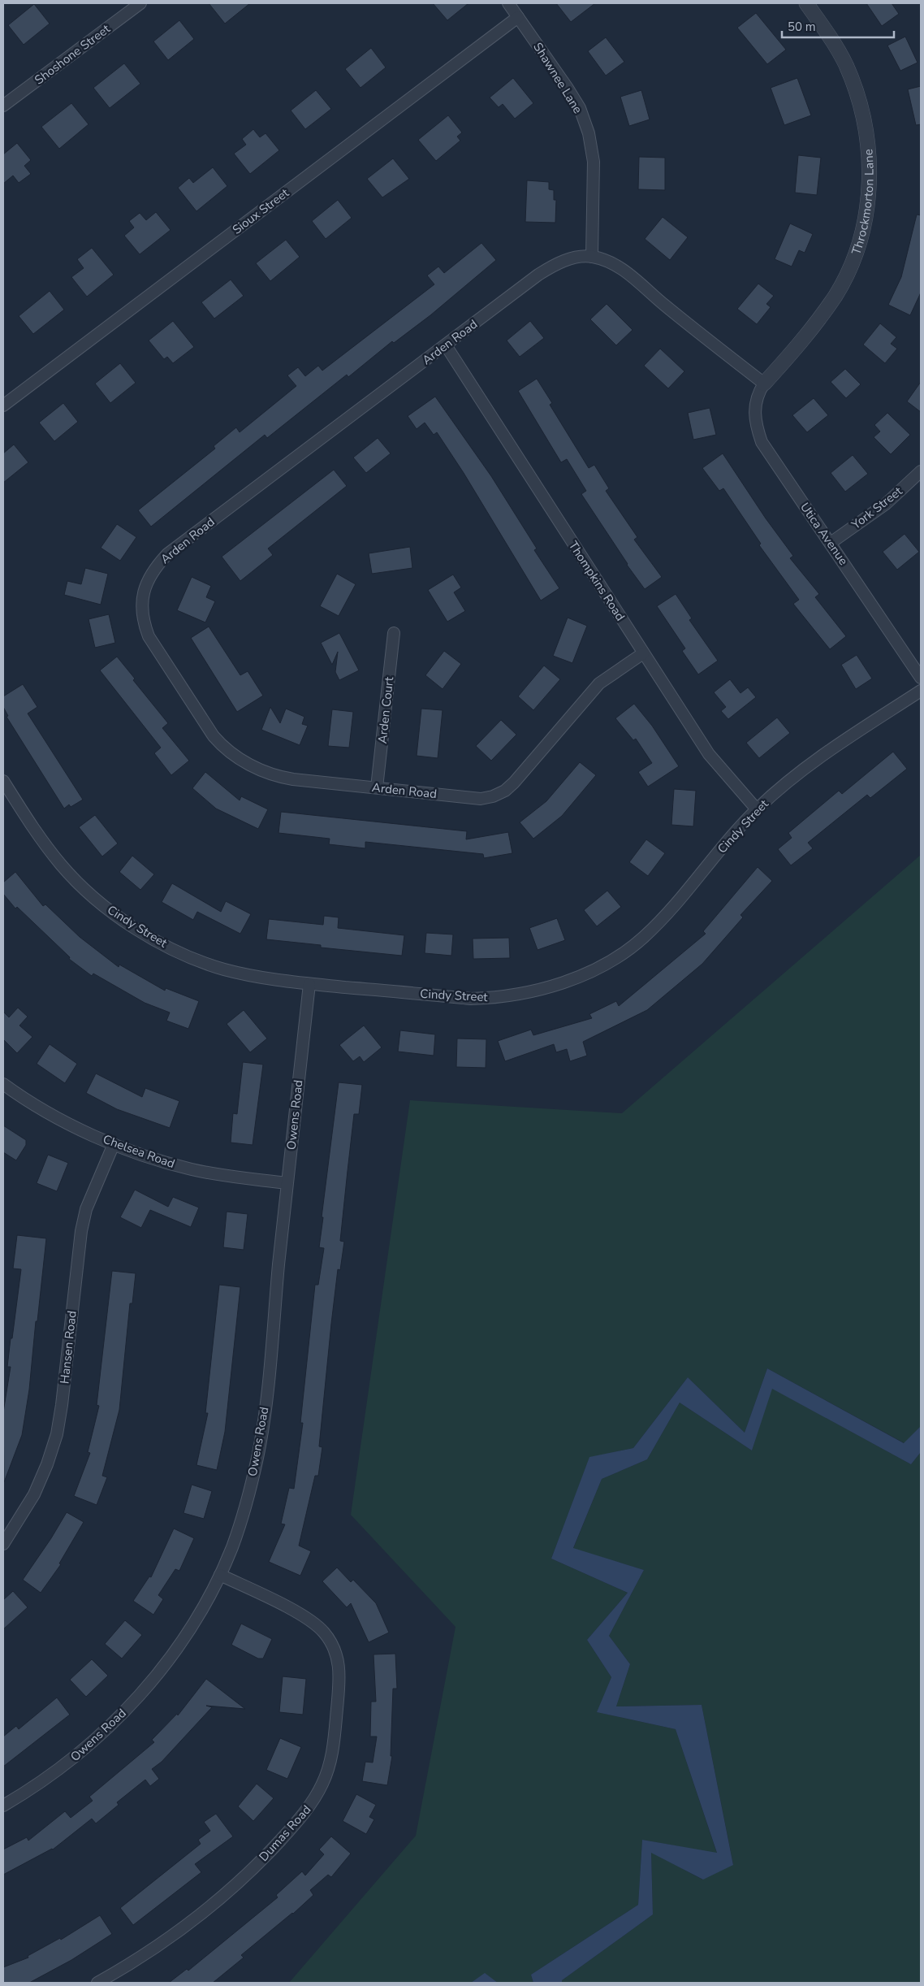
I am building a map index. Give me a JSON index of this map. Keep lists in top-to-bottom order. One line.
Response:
{"streets":{"street":["Shoshone Street","Shawnee Lane","Throckmorton Lane","Sioux Street","Arden Road","York Street","Utica Avenue","Thompkins Road","Arden Court","Cindy Street","Owens Road","Chelsea Road","Hansen Road","Dumas Road"]},"crossings":[["Shawnee Lane","Sioux Street"],["Shawnee Lane","Arden Road"],["Throckmorton Lane","Arden Road"],["Throckmorton Lane","Utica Avenue"],["Arden Road","Utica Avenue"],["Arden Road","Thompkins Road"],["Arden Road","Arden Court"],["York Street","Utica Avenue"],["Thompkins Road","Cindy Street"],["Cindy Street","Owens Road"],["Owens Road","Chelsea Road"],["Owens Road","Dumas Road"],["Chelsea Road","Hansen Road"]],"scale_bar":"50 m"}
